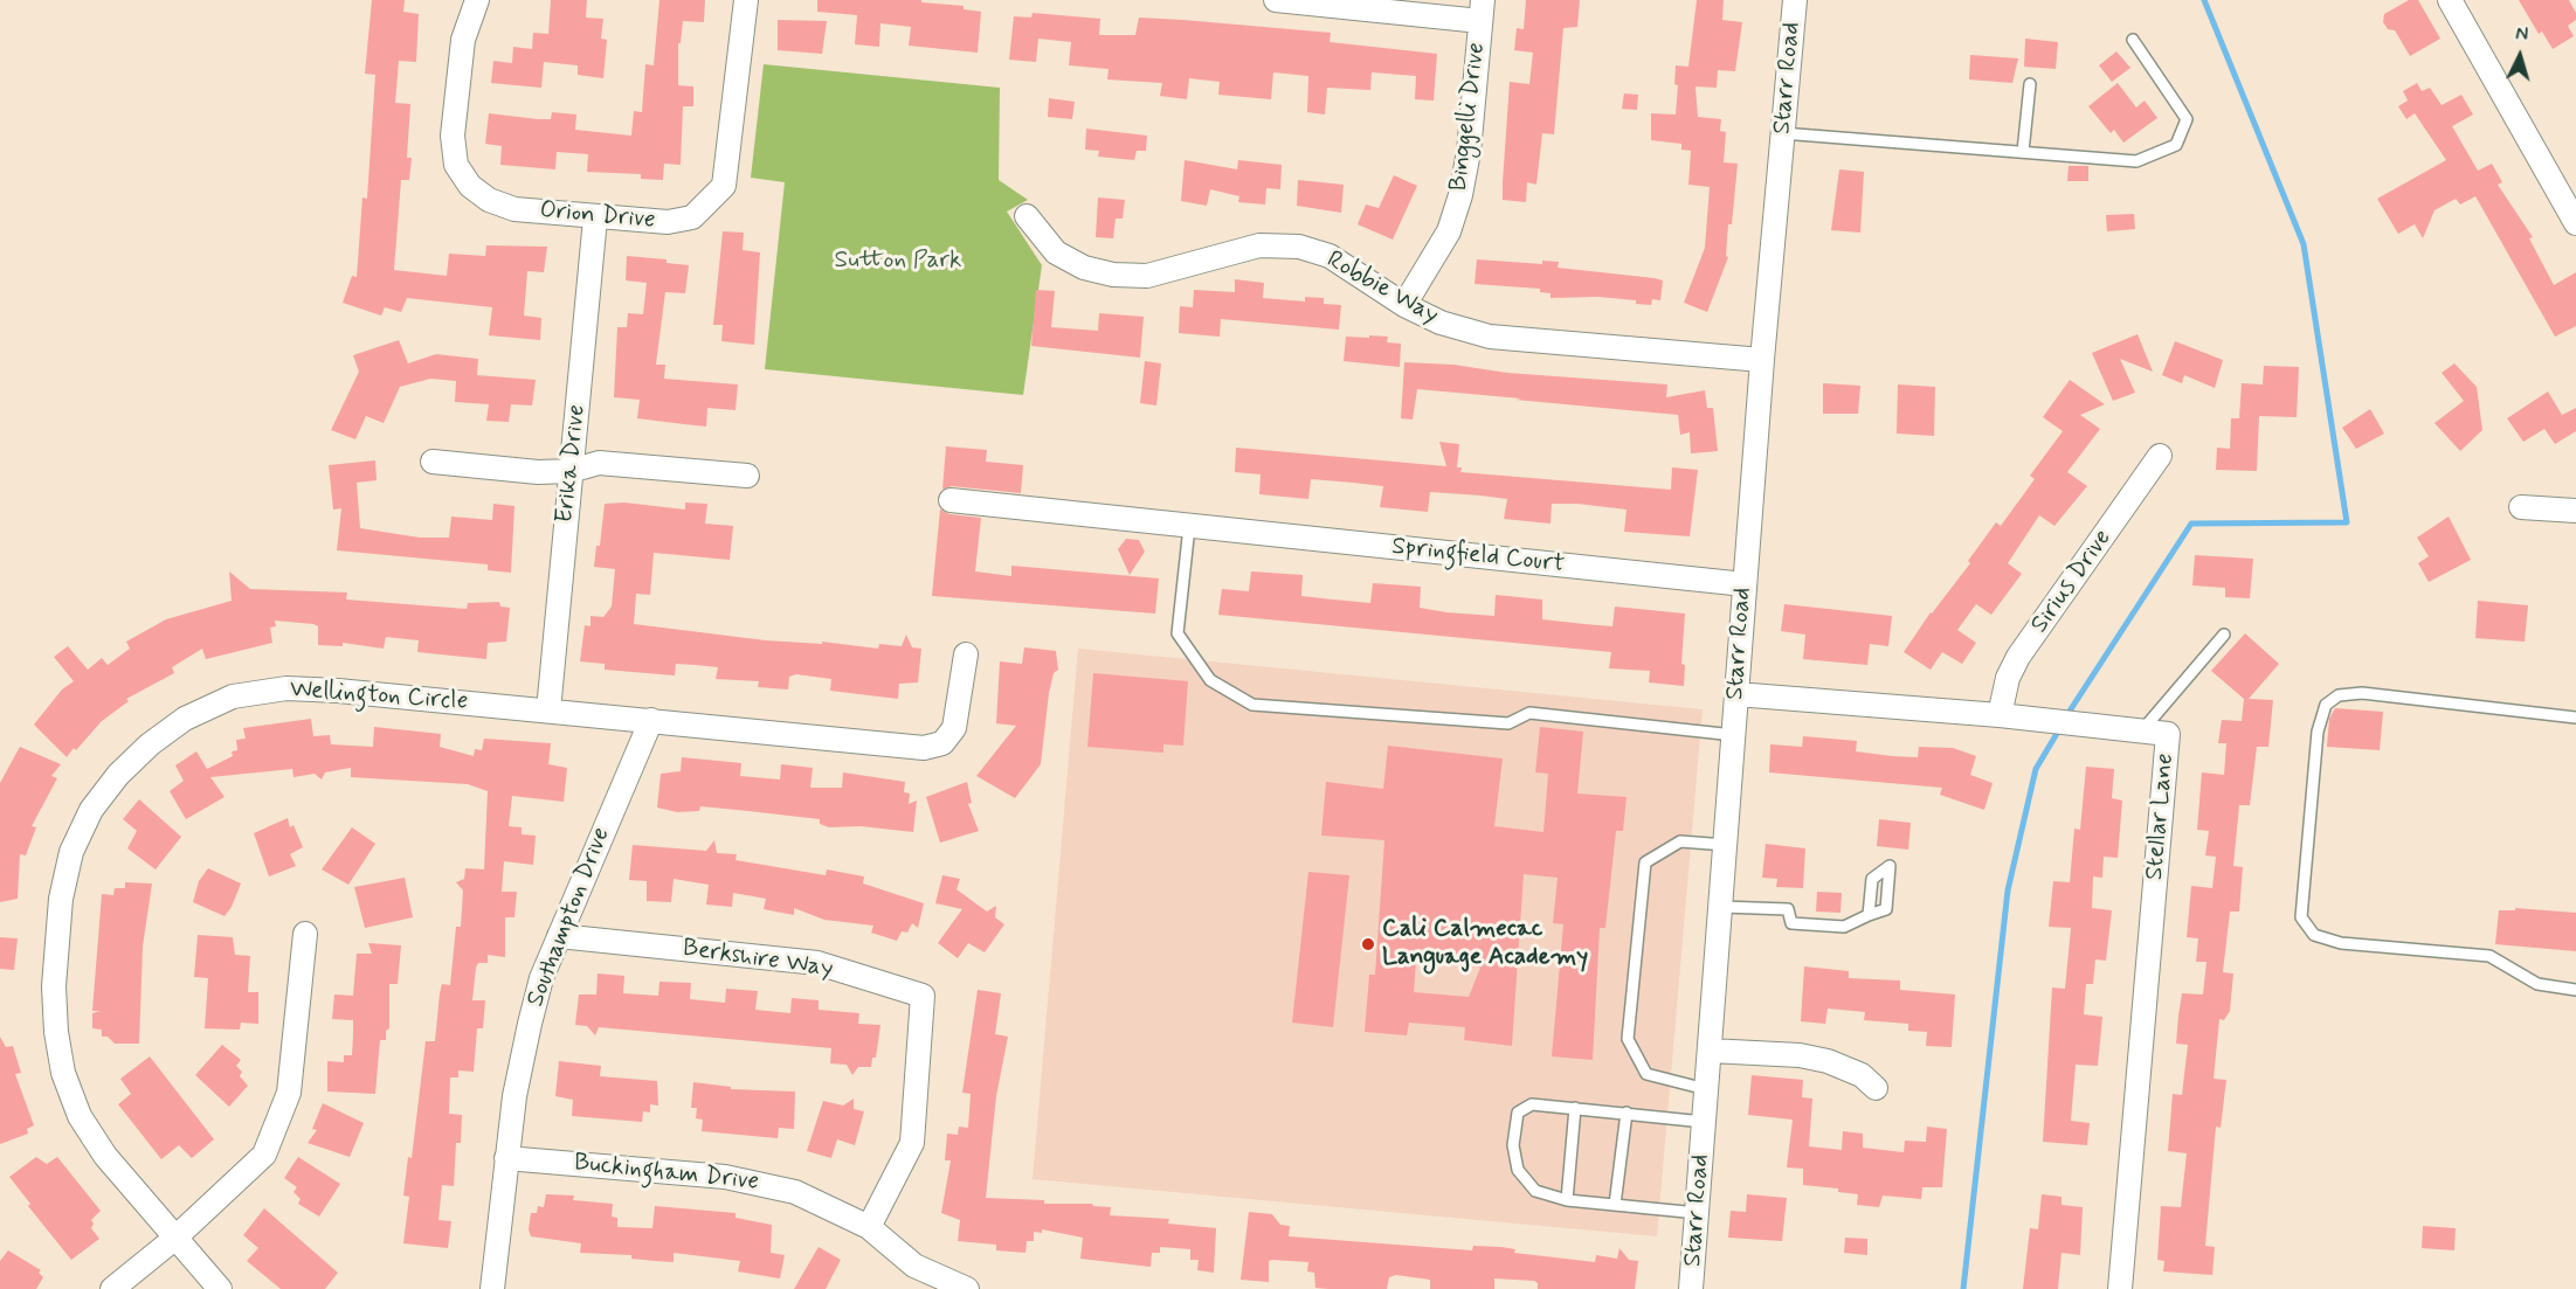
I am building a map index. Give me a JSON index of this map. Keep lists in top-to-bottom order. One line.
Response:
{"streets":{"street":["Starr Road","Binggelli Drive","Orion Drive","Robbie Way","Erika Drive","Springfield Court","Sirius Drive","Wellington Circle","Stellar Lane","Southampton Drive","Berkshire Way","Buckingham Drive"]},"crossings":[["Starr Road","Robbie Way"],["Starr Road","Springfield Court"],["Starr Road","Stellar Lane"],["Binggelli Drive","Robbie Way"],["Orion Drive","Erika Drive"],["Erika Drive","Wellington Circle"],["Sirius Drive","Stellar Lane"],["Wellington Circle","Southampton Drive"],["Southampton Drive","Berkshire Way"],["Southampton Drive","Buckingham Drive"],["Berkshire Way","Buckingham Drive"]],"parks":["Sutton Park"],"places":["Cali Calmecac Language Academy"],"north":"top"}
